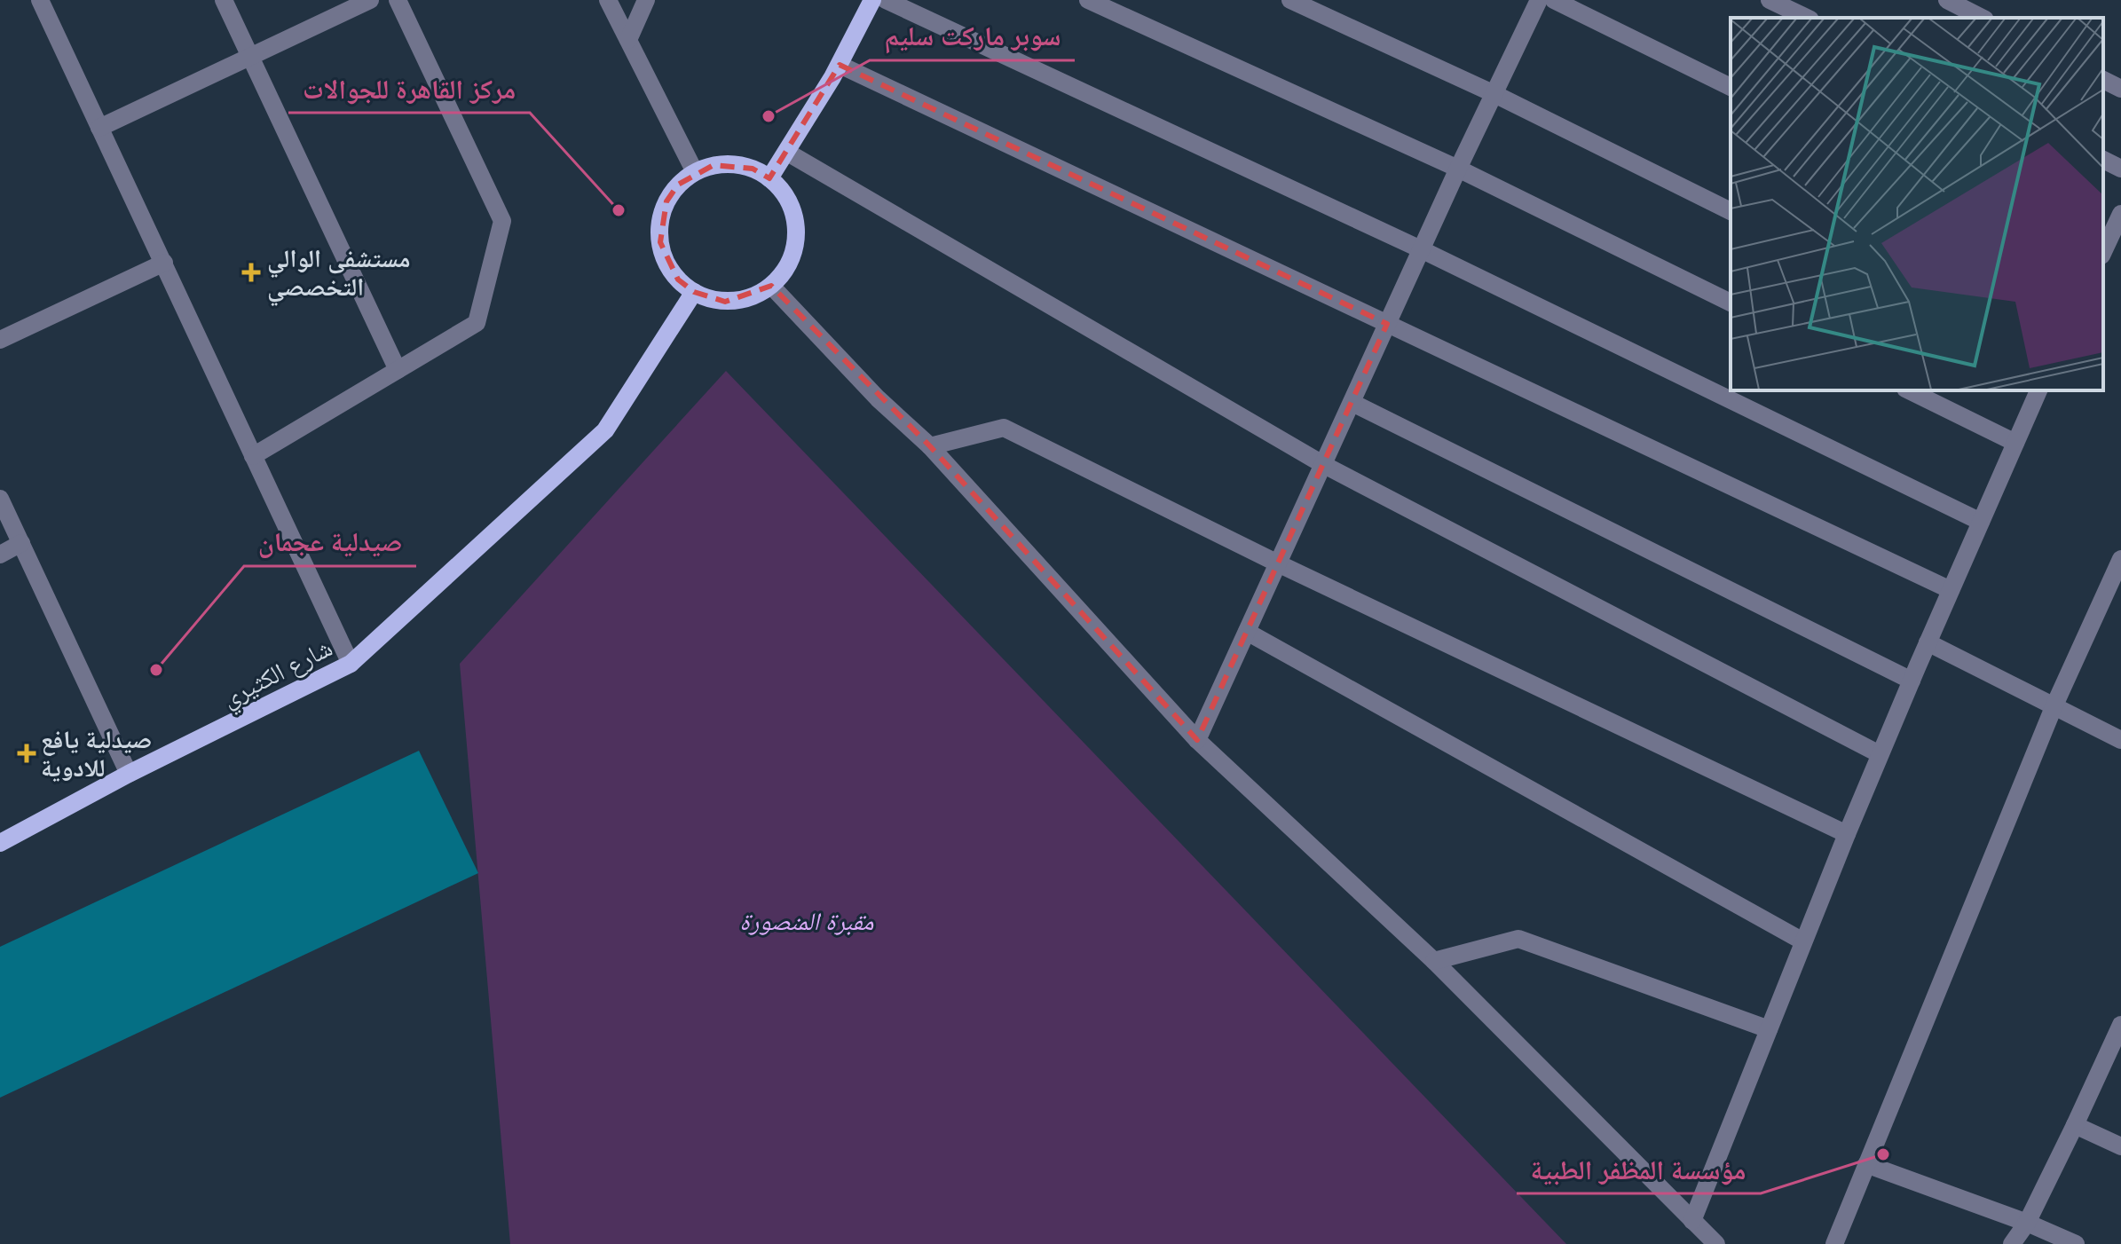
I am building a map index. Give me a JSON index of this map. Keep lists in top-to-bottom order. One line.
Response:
{"streets":{"main road":["شارع الكثيري"]},"parks":["مقبرة المنصورة"],"places":{"other":["سوبر ماركت سليم","مركز القاهرة للجوالات","صيدلية عجمان","مؤسسة المظفر الطبية"],"health":["مستشفى الوالي التخصصي","صيدلية يافع للادوية"]}}
